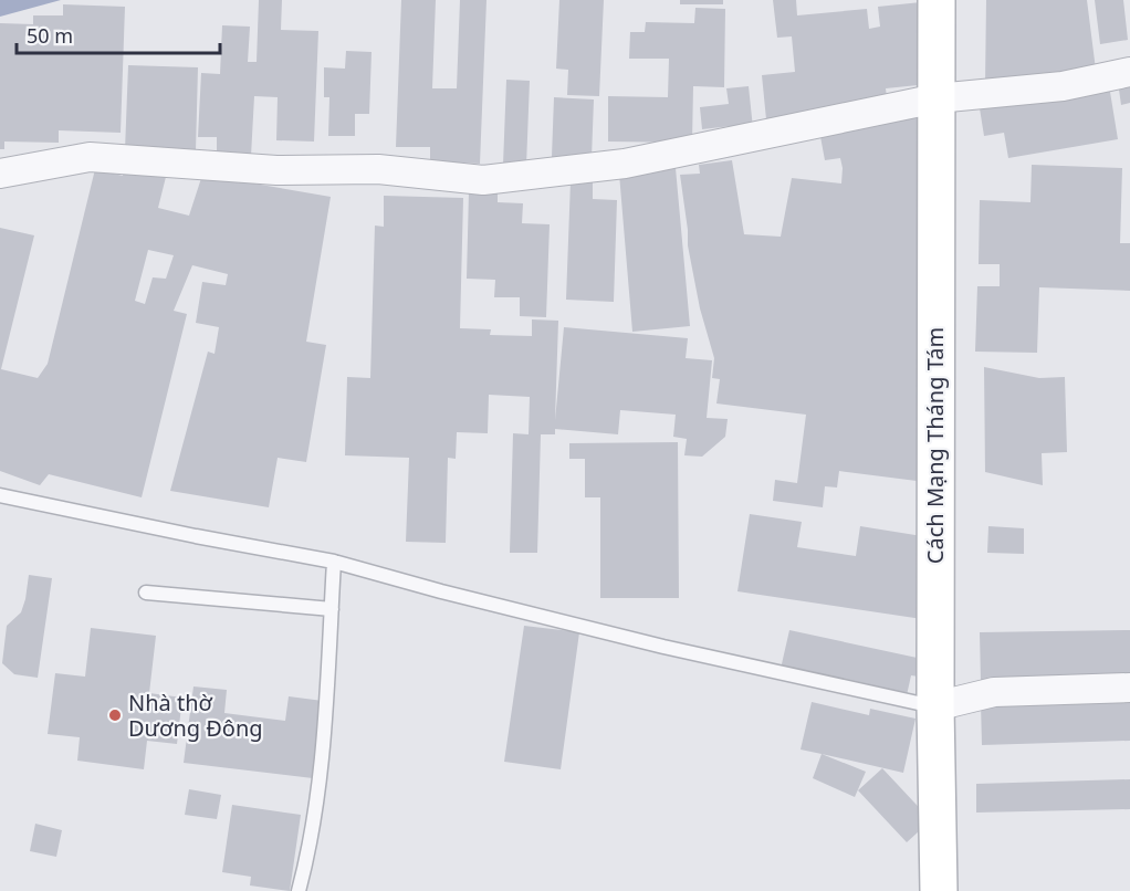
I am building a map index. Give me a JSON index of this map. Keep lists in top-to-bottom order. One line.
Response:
{"streets":{"street":["Cách Mạng Tháng Tám"]},"places":["Nhà thờ Dương Đông"],"scale_bar":"50 m"}
